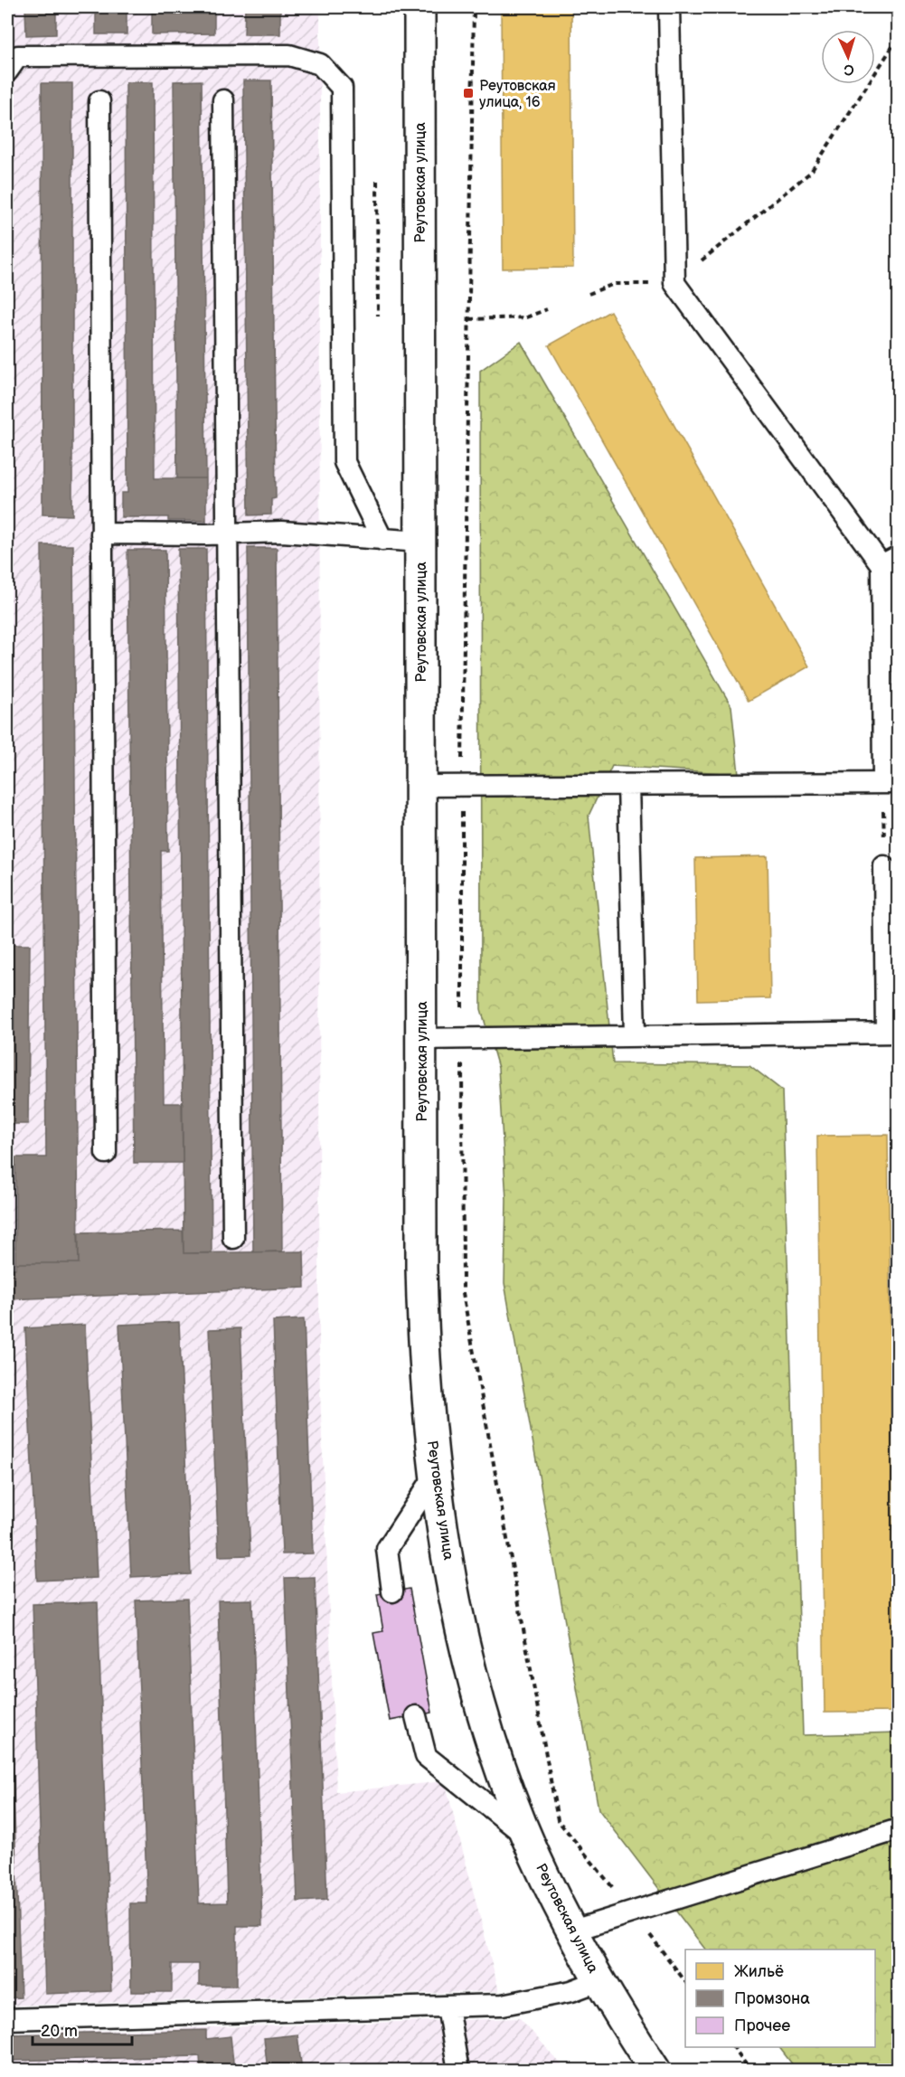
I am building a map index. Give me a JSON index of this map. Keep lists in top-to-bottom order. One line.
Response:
{"streets":{"street":["Реутовская улица"]},"places":{"transit":["Реутовская улица, 16"]},"legend":["Жильё","Промзона","Прочее"],"scale_bar":"20 m","north":"bottom"}
